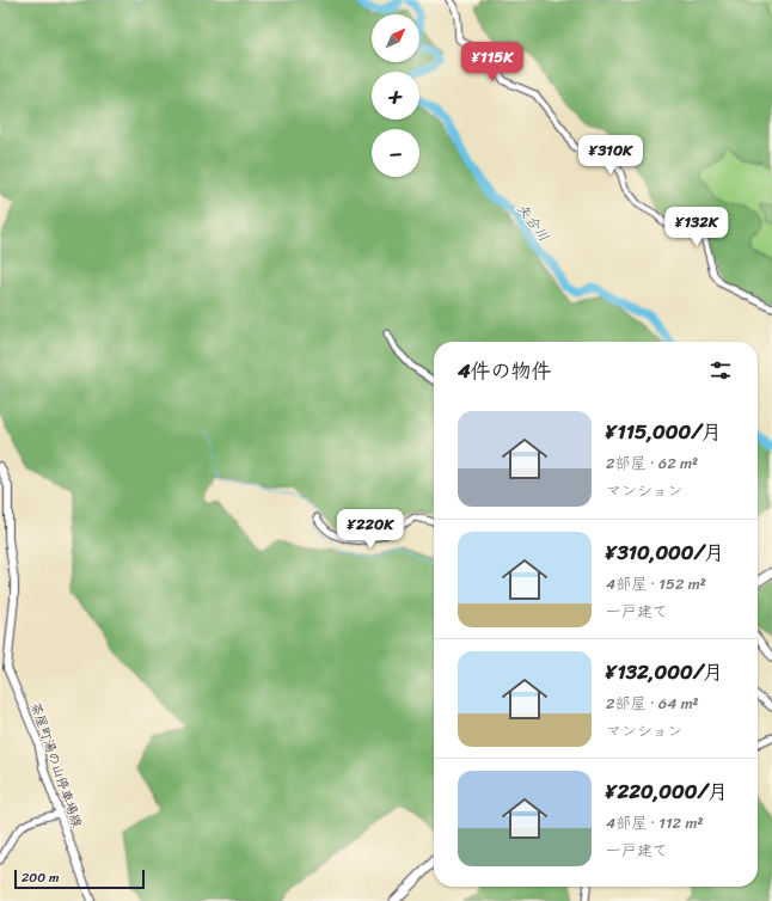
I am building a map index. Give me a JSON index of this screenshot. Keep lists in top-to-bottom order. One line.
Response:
{"streets":{"main road":["茶屋町湯の山停車場線"]},"water":["矢合川"],"scale_bar":"200 m","north":"top right","page":{"map_buttons":["+","−"],"price":["¥115K","¥310K","¥132K","¥220K"],"heading":"4件の物件","list":[{"name":"¥115,000/月","note":"2部屋 · 62 m² · マンション"},{"name":"¥310,000/月","note":"4部屋 · 152 m² · 一戸建て"},{"name":"¥132,000/月","note":"2部屋 · 64 m² · マンション"},{"name":"¥220,000/月","note":"4部屋 · 112 m² · 一戸建て"}],"scale":"200 m"}}
